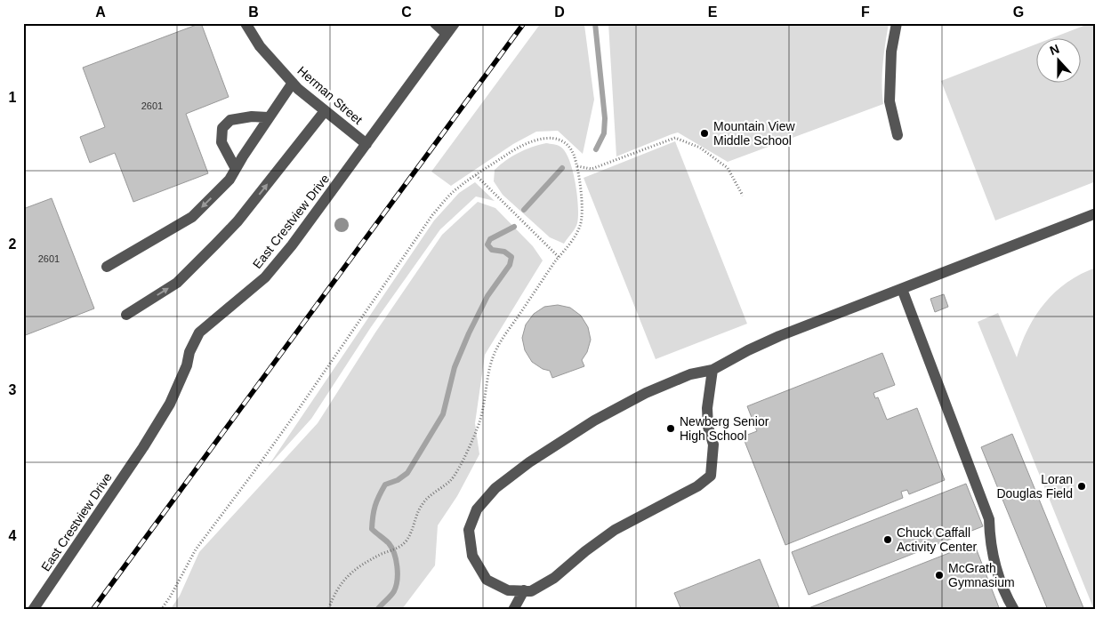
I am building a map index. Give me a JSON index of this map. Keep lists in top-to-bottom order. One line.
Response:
{"streets":{"street":["Herman Street","East Crestview Drive"]},"crossings":[["Herman Street","East Crestview Drive"]],"places":["Mountain View Middle School","Newberg Senior High School","Loran Douglas Field","Chuck Caffall Activity Center","McGrath Gymnasium"],"house_numbers":["2601","2601"],"north":"top","grid":{"columns":["A","B","C","D","E","F","G"],"rows":["1","2","3","4"]}}
